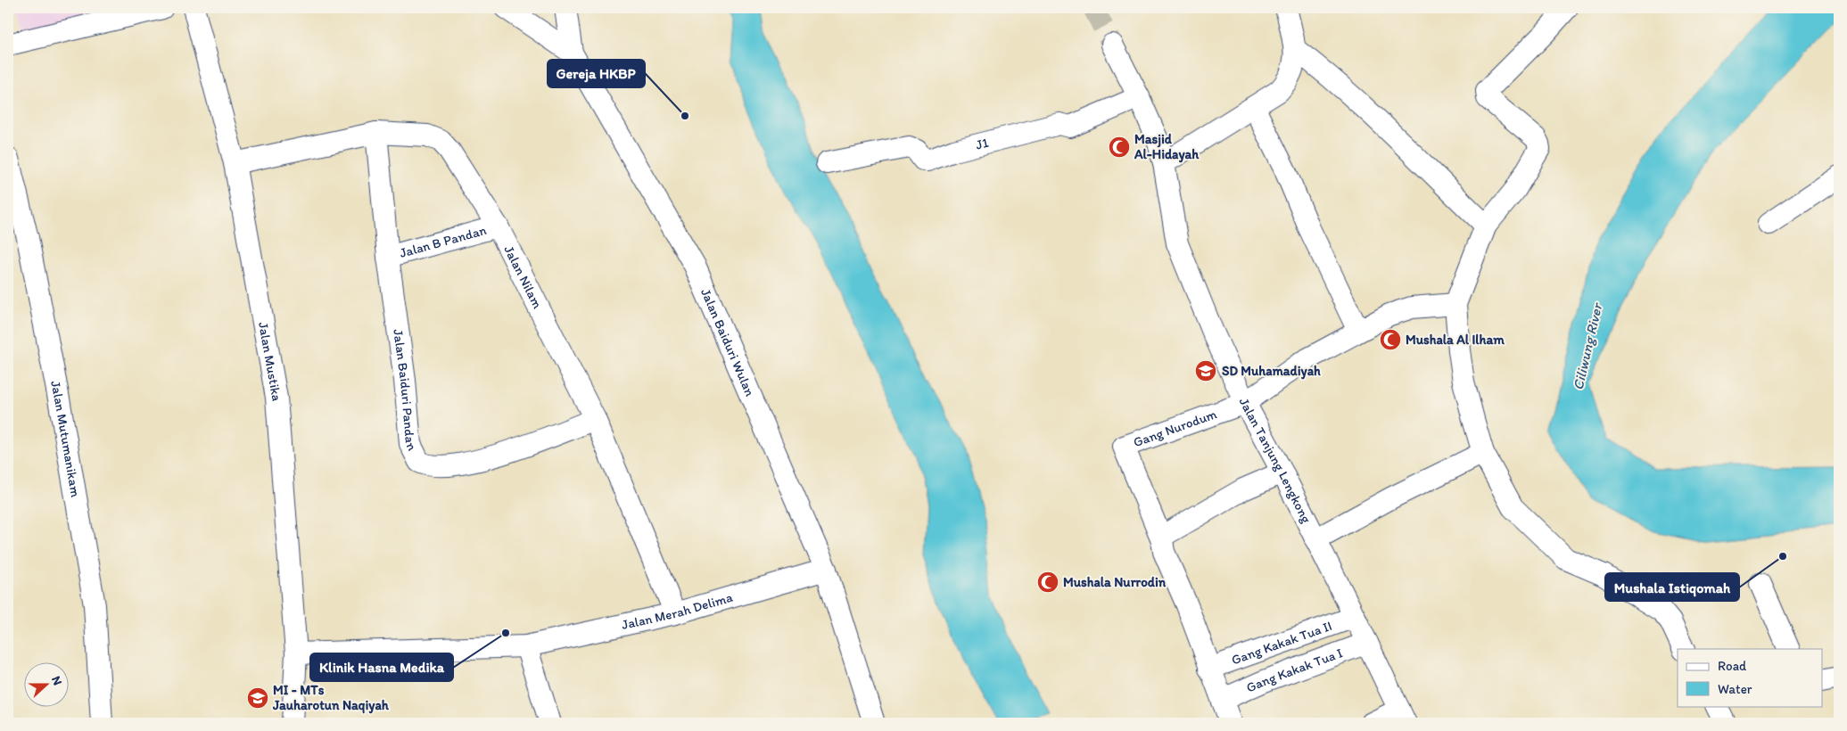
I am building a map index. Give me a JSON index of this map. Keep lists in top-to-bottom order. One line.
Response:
{"streets":{"street":["J1","Jalan B Pandan","Jalan Nilam","Jalan Baiduri Wulan","Jalan Mustika","Jalan Baiduri Pandan","Gang Nurodum","Jalan Mutumanikam","Jalan Tanjung Lengkong","Jalan Merah Delima","Gang Kakak Tua II","Gang Kakak Tua I"]},"crossings":[["J1","Jalan Tanjung Lengkong"],["Jalan B Pandan","Jalan Nilam"],["Jalan B Pandan","Jalan Baiduri Pandan"],["Jalan Nilam","Jalan Mustika"],["Jalan Nilam","Jalan Baiduri Pandan"],["Jalan Nilam","Jalan Merah Delima"],["Jalan Baiduri Wulan","Jalan Merah Delima"],["Jalan Mustika","Jalan Merah Delima"],["Gang Nurodum","Jalan Tanjung Lengkong"],["Jalan Tanjung Lengkong","Gang Kakak Tua II"],["Jalan Tanjung Lengkong","Gang Kakak Tua I"]],"water":["Ciliwung River"],"places":{"other":["Gereja HKBP","Mushala Istiqomah","Klinik Hasna Medika"],"mosque":["Masjid Al-Hidayah","Mushala Al Ilham","Mushala Nurrodin"],"school or university":["SD Muhamadiyah","MI - MTs Jauharotun Naqiyah"]},"legend":["Road","Water"],"north":"right"}
